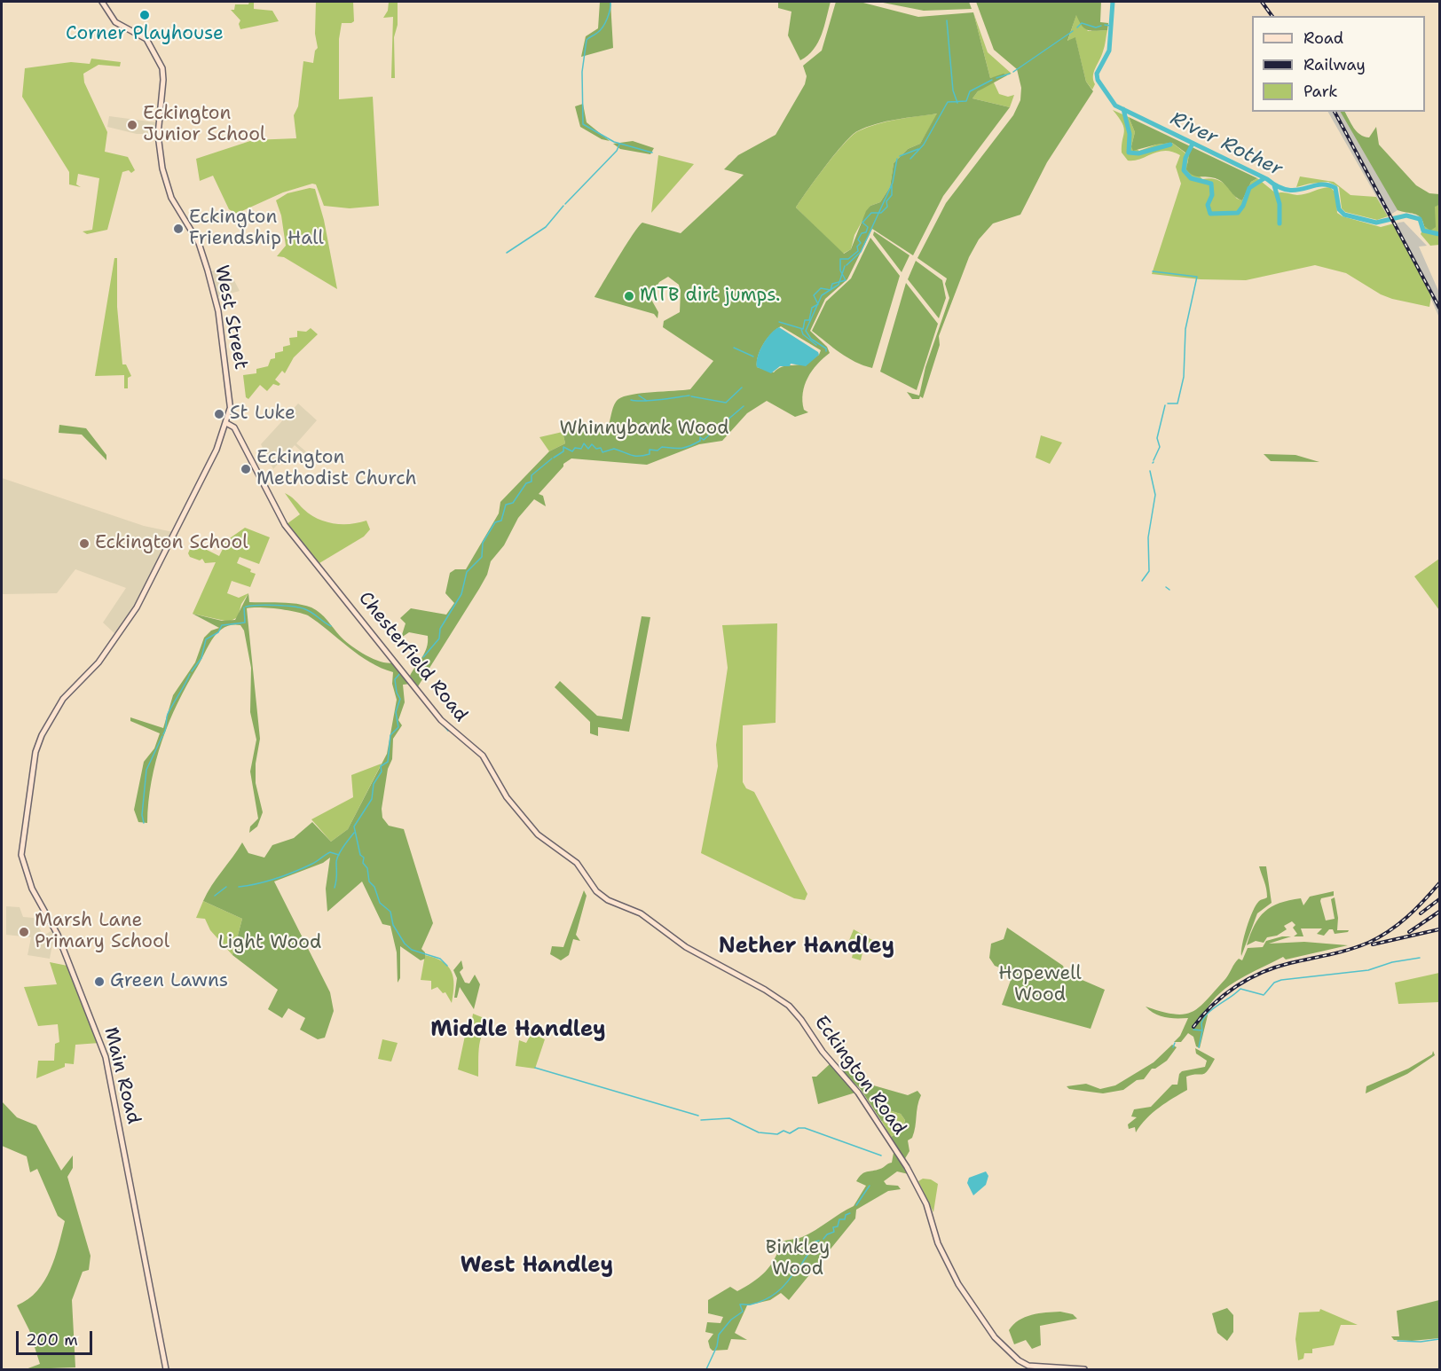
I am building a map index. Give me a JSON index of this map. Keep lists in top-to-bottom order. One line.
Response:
{"streets":{"main road":["West Street","Chesterfield Road","Main Road","Eckington Road"]},"crossings":[["West Street","Main Road"],["Chesterfield Road","Main Road"],["Chesterfield Road","Eckington Road"]],"districts":["Nether Handley","Middle Handley","West Handley"],"water":["River Rother"],"parks":["Whinnybank Wood","Light Wood","Hopewell Wood","Binkley Wood"],"places":["Corner Playhouse","Eckington Junior School","Eckington Friendship Hall","MTB dirt jumps.","St Luke","Eckington Methodist Church","Eckington School","Marsh Lane Primary School","Green Lawns"],"legend":["Road","Railway","Park"],"scale_bar":"200 m"}
